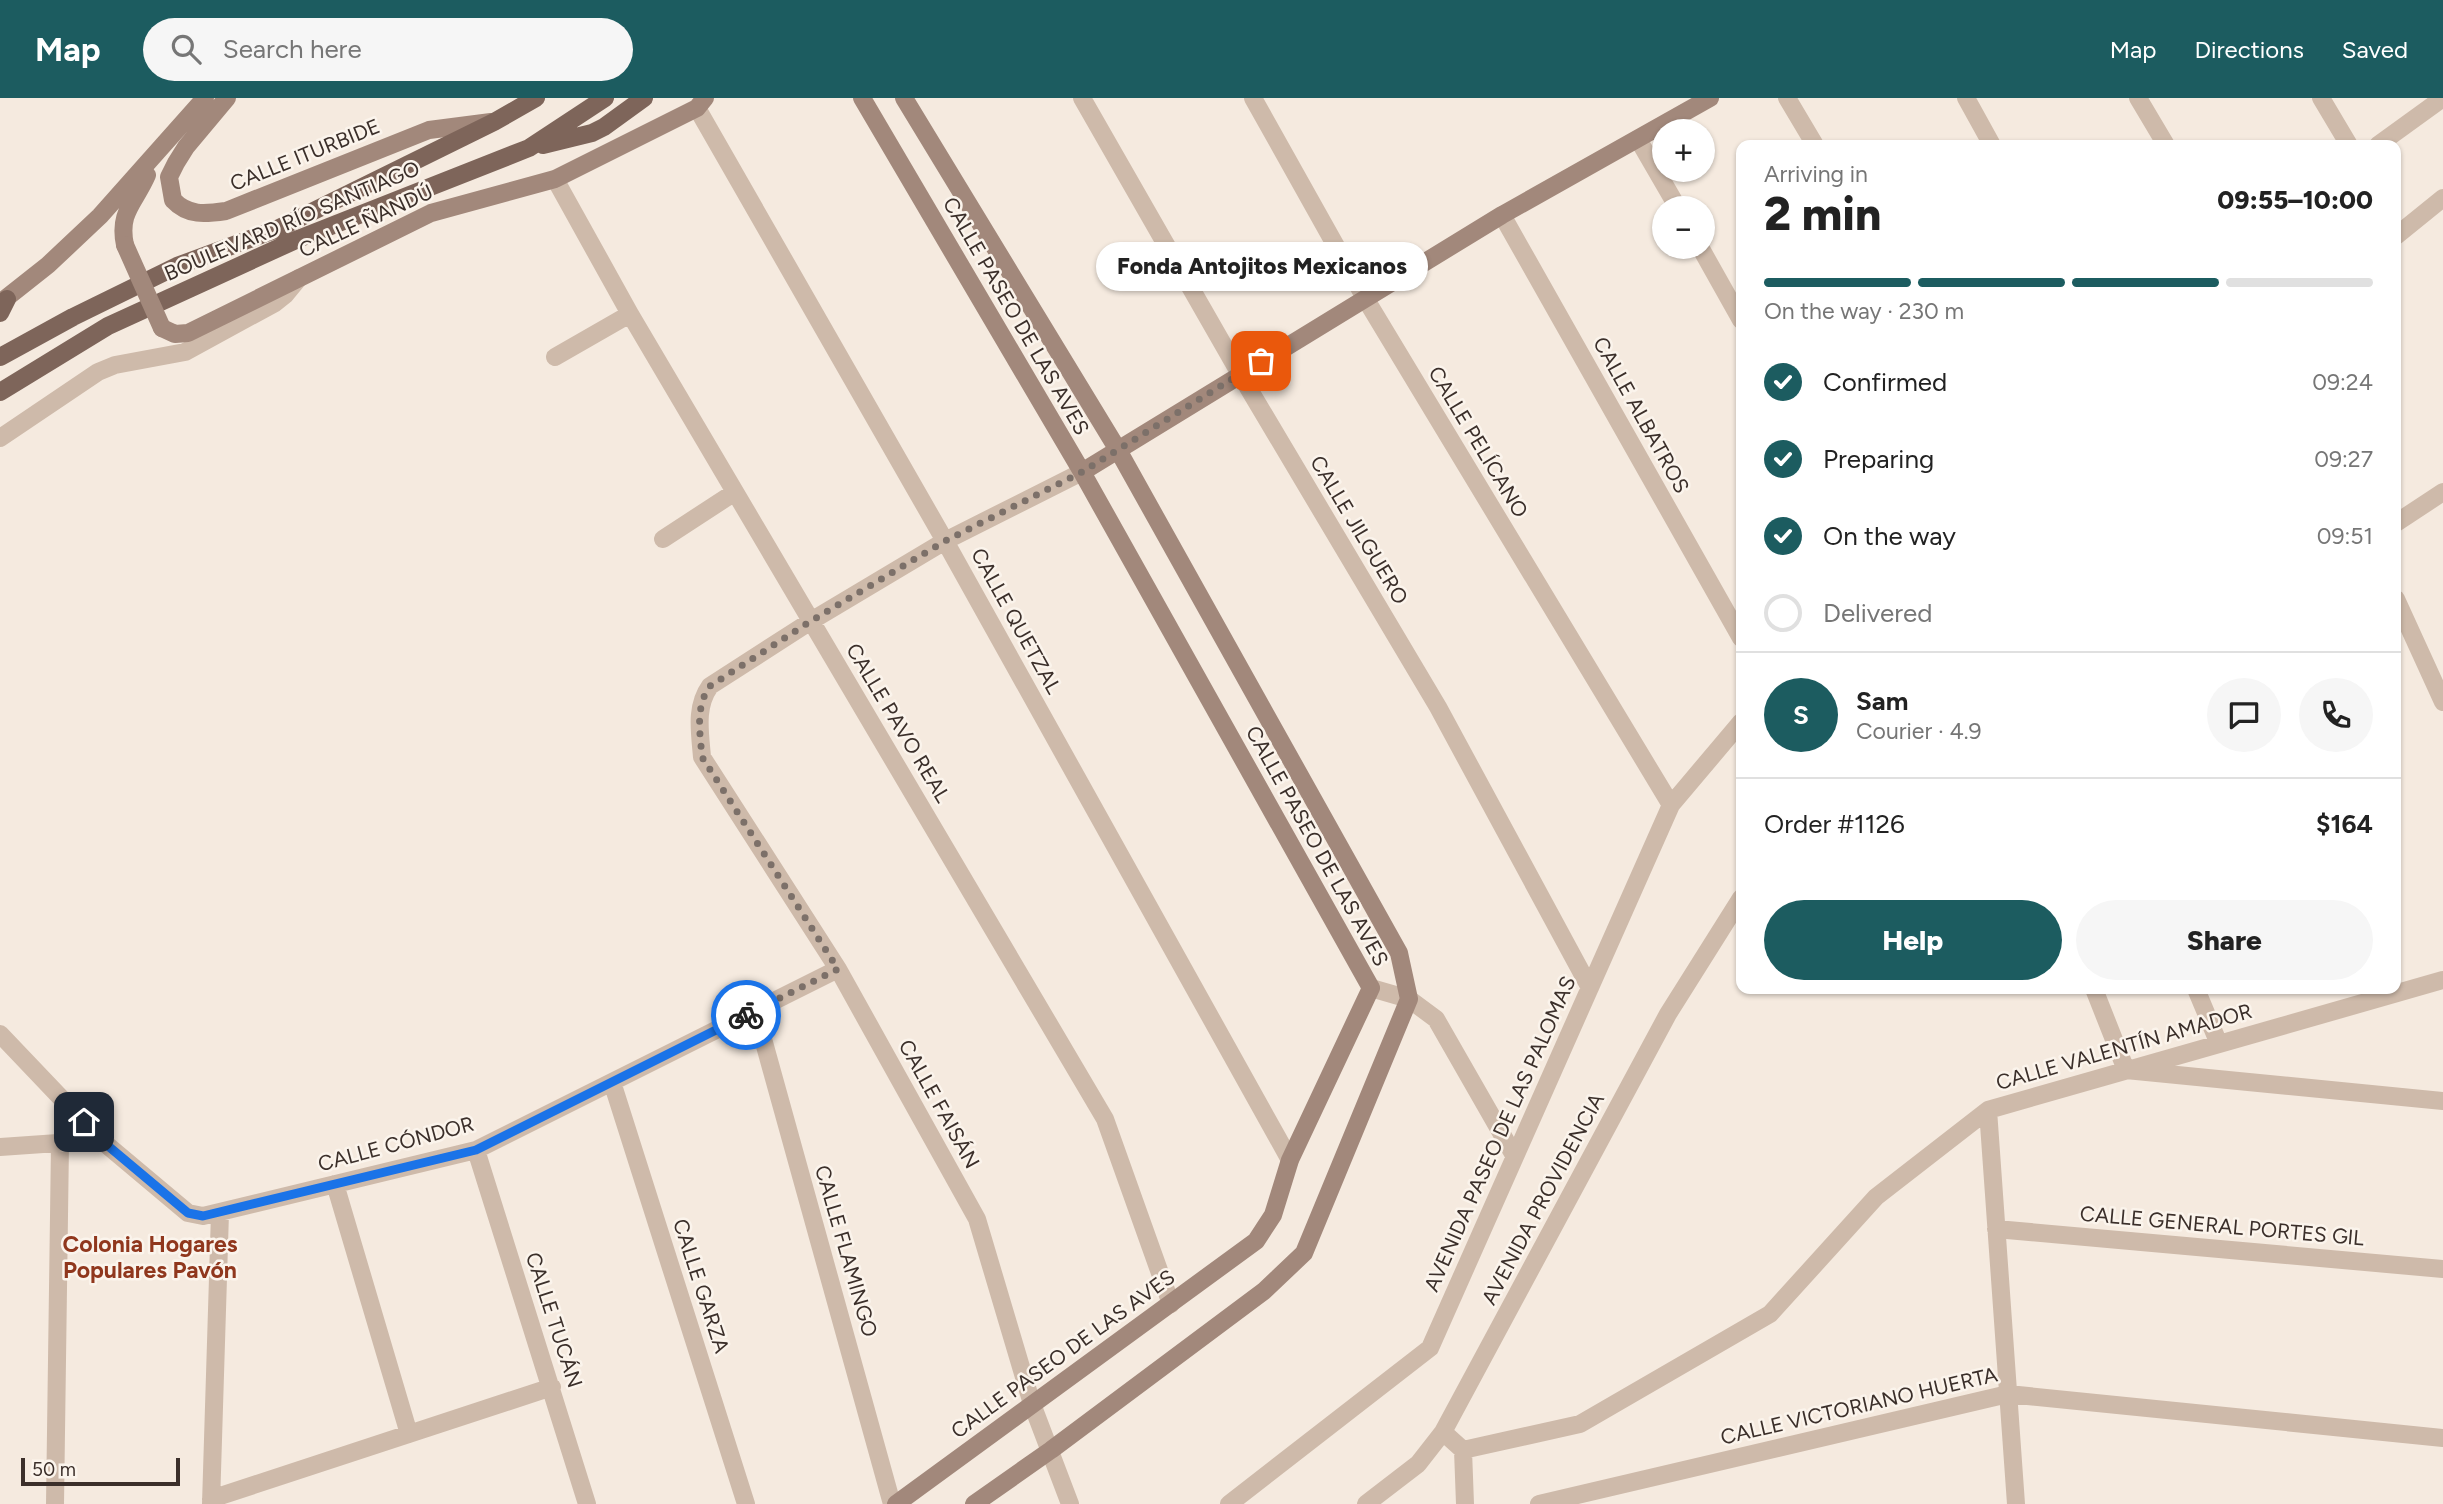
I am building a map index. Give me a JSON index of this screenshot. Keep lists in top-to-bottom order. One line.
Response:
{"streets":{"main road":["BOULEVARD RÍO SANTIAGO"],"street":["CALLE ITURBIDE","CALLE ÑANDÚ","CALLE PASEO DE LAS AVES","CALLE ALBATROS","CALLE PELÍCANO","CALLE JILGUERO","CALLE QUETZAL","CALLE PAVO REAL","CALLE VALENTÍN AMADOR","CALLE FAISÁN","AVENIDA PASEO DE LAS PALOMAS","CALLE CÓNDOR","AVENIDA PROVIDENCIA","CALLE GENERAL PORTES GIL","CALLE FLAMINGO","CALLE GARZA","CALLE TUCÁN","CALLE VICTORIANO HUERTA"]},"crossings":[["CALLE ITURBIDE","BOULEVARD RÍO SANTIAGO"],["CALLE ÑANDÚ","CALLE QUETZAL"],["CALLE ÑANDÚ","CALLE PAVO REAL"],["CALLE PASEO DE LAS AVES","CALLE QUETZAL"],["CALLE PASEO DE LAS AVES","CALLE PAVO REAL"],["CALLE PASEO DE LAS AVES","CALLE FAISÁN"],["CALLE PASEO DE LAS AVES","CALLE FLAMINGO"],["CALLE PELÍCANO","AVENIDA PASEO DE LAS PALOMAS"],["CALLE JILGUERO","AVENIDA PASEO DE LAS PALOMAS"],["CALLE PAVO REAL","CALLE FAISÁN"],["CALLE FAISÁN","CALLE CÓNDOR"],["CALLE CÓNDOR","CALLE FLAMINGO"],["CALLE CÓNDOR","CALLE GARZA"],["CALLE CÓNDOR","CALLE TUCÁN"]],"districts":["Colonia Hogares Populares Pavón"],"places":["Fonda Antojitos Mexicanos"],"scale_bar":"50 m","page":{"header":"Map","search":"Search here","nav":["Map","Directions","Saved"],"map_buttons":["+","−"],"heading":["2 min","Arriving in","09:55–10:00"],"panel":["Sam","Courier · 4.9","Order #1126","$164"],"bubble":"Fonda Antojitos Mexicanos","bar":"On the way · 230 m","list":[["Confirmed","09:24"],["Preparing","09:27"],["On the way","09:51"],"Delivered"],"round":"S","buttons":["Help","Share"],"scale":"50 m"}}
